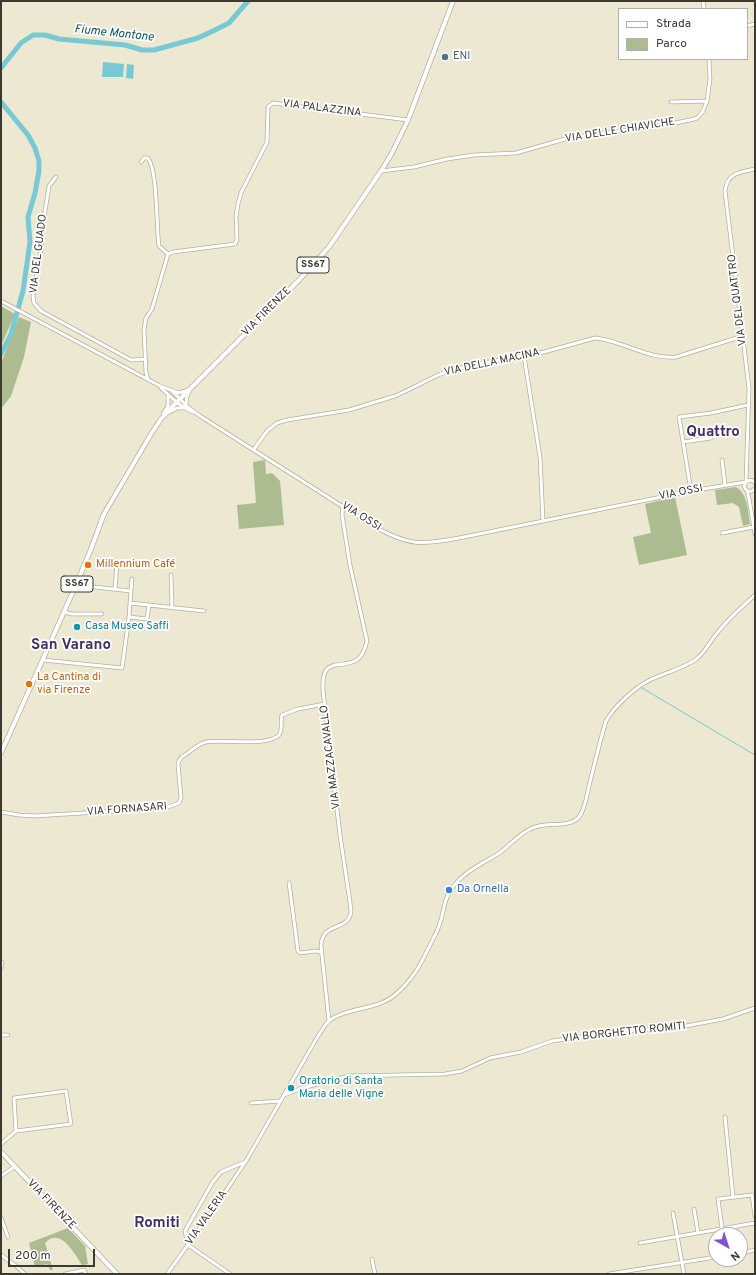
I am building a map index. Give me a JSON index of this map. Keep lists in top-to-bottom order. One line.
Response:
{"streets":{"main road":["SS67","VIA FIRENZE"],"street":["VIA PALAZZINA","VIA DELLE CHIAVICHE","VIA DEL GUADO","VIA DEL QUATTRO","VIA DELLA MACINA","VIA OSSI","VIA MAZZACAVALLO","VIA FORNASARI","VIA BORGHETTO ROMITI","VIA VALERIA"]},"crossings":[["VIA PALAZZINA","VIA FIRENZE"],["VIA DELLE CHIAVICHE","VIA FIRENZE"],["VIA DEL QUATTRO","VIA DELLA MACINA"],["VIA DEL QUATTRO","VIA OSSI"],["VIA FIRENZE","VIA OSSI"],["VIA DELLA MACINA","VIA OSSI"],["VIA OSSI","VIA MAZZACAVALLO"],["VIA MAZZACAVALLO","VIA FORNASARI"],["VIA MAZZACAVALLO","VIA VALERIA"],["VIA BORGHETTO ROMITI","VIA VALERIA"]],"districts":["Quattro","San Varano","Romiti"],"water":["Fiume Montone"],"places":["ENI","Millennium Café","Casa Museo Saffi","La Cantina di via Firenze","Da Ornella","Oratorio di Santa Maria delle Vigne"],"legend":["Strada","Parco"],"scale_bar":"200 m","north":"bottom right"}
